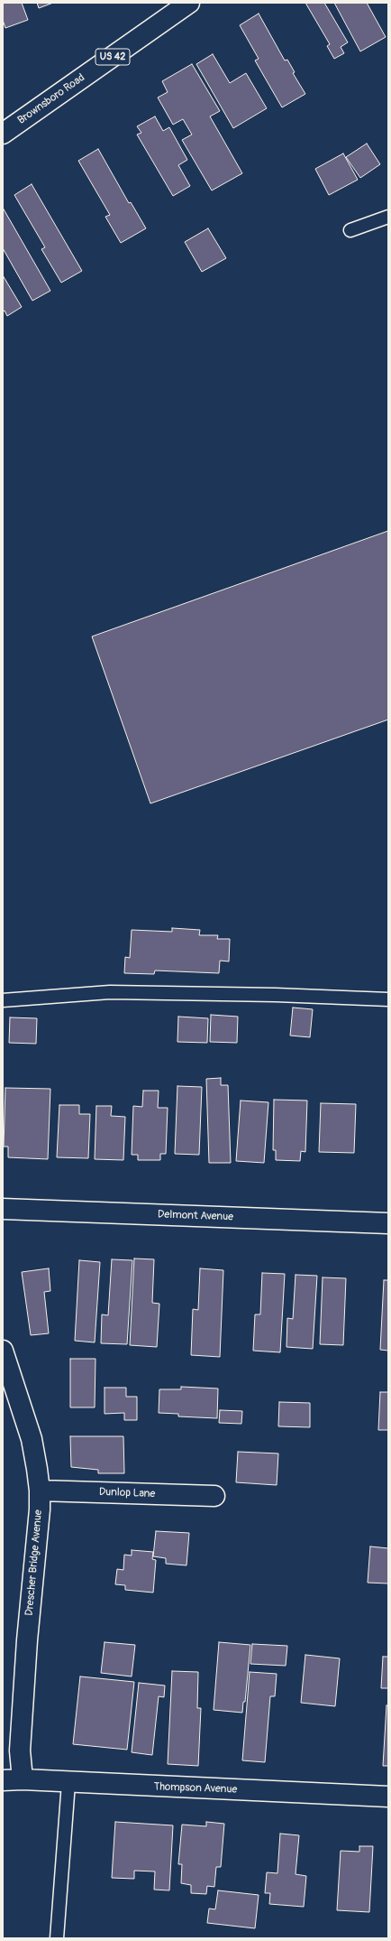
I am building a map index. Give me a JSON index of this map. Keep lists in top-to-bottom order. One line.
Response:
{"streets":{"street":["US 42","Brownsboro Road","Delmont Avenue","Dunlop Lane","Drescher Bridge Avenue","Thompson Avenue"]},"crossings":[["Dunlop Lane","Drescher Bridge Avenue"],["Drescher Bridge Avenue","Thompson Avenue"]]}
